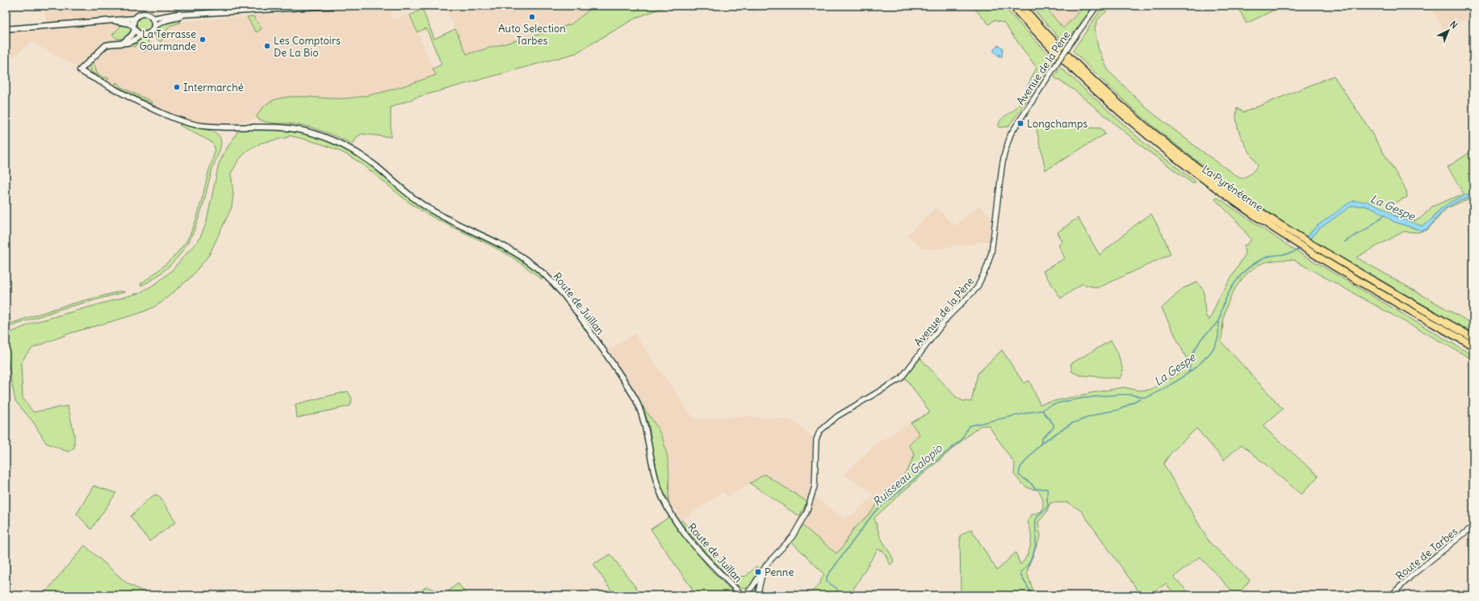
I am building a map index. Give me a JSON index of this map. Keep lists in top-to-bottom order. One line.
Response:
{"streets":{"highway":["La Pyrénéenne"],"main road":["Route de Juillan"],"street":["Avenue de la Pène","Route de Tarbes"]},"water":["La Gespe","Ruisseau Galopio"],"places":{"other":["Auto Selection Tarbes","La Terrasse Gourmande","Les Comptoirs De La Bio","Intermarché"],"transit":["Longchamps","Penne"]},"north":"top right"}
